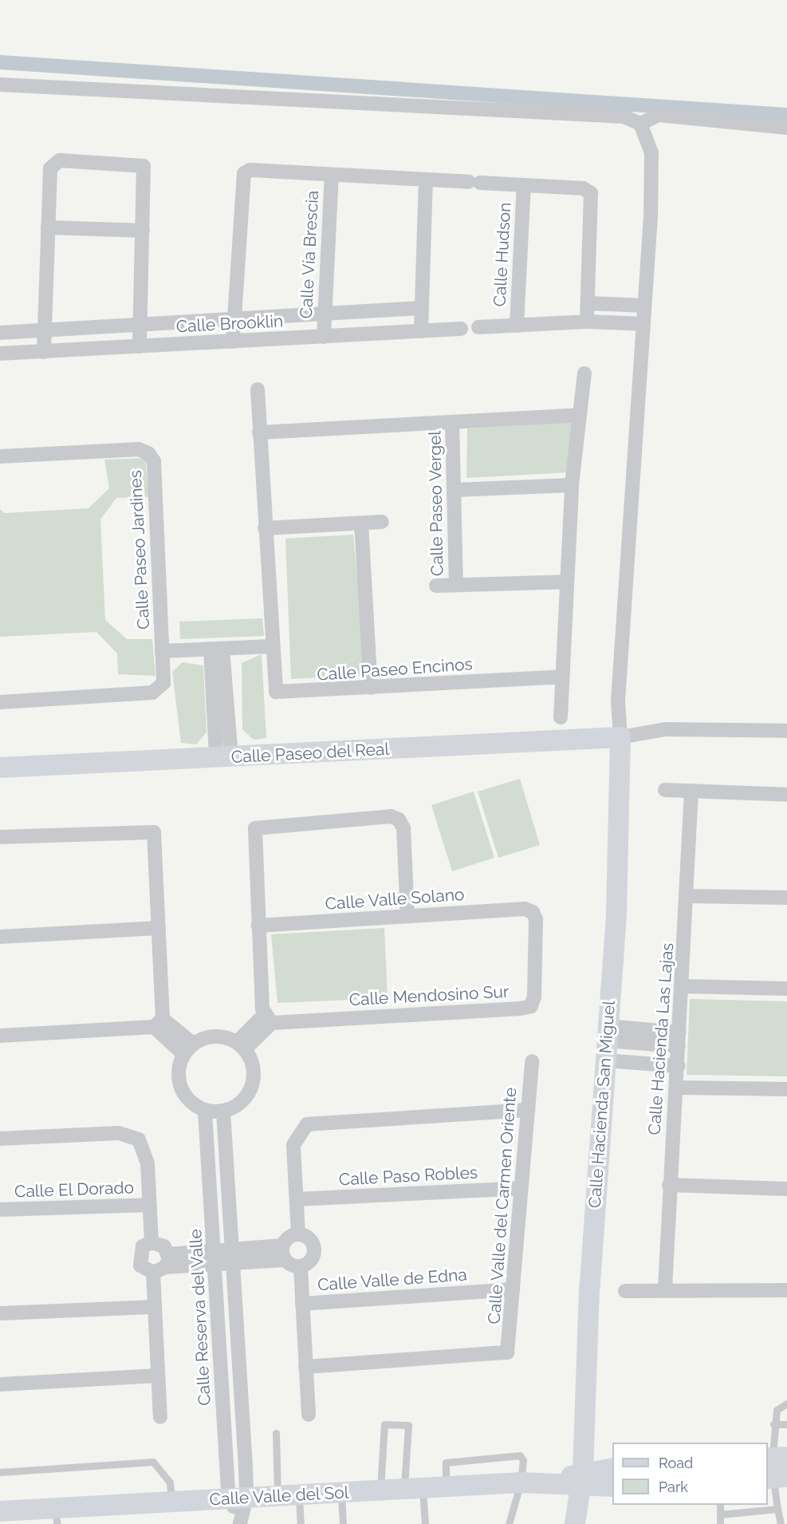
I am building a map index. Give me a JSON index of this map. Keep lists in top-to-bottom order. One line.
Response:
{"streets":{"street":["Calle Vía Brescia","Calle Hudson","Calle Brooklin","Calle Paseo Vergel","Calle Paseo Jardines","Calle Paseo Encinos","Calle Paseo del Real","Calle Valle Solano","Calle Mendosino Sur","Calle Hacienda Las Lajas","Calle Hacienda San Miguel","Calle Paso Robles","Calle El Dorado","Calle Valle del Carmen Oriente","Calle Valle de Edna","Calle Reserva del Valle","Calle Valle del Sol"]},"crossings":[["Calle Vía Brescia","Calle Hudson"],["Calle Vía Brescia","Calle Brooklin"],["Calle Paseo del Real","Calle Hacienda San Miguel"],["Calle Valle Solano","Calle Mendosino Sur"],["Calle Hacienda San Miguel","Calle Valle del Sol"],["Calle Paso Robles","Calle Valle del Carmen Oriente"],["Calle Valle del Carmen Oriente","Calle Valle de Edna"],["Calle Reserva del Valle","Calle Valle del Sol"]],"legend":["Road","Park"]}
